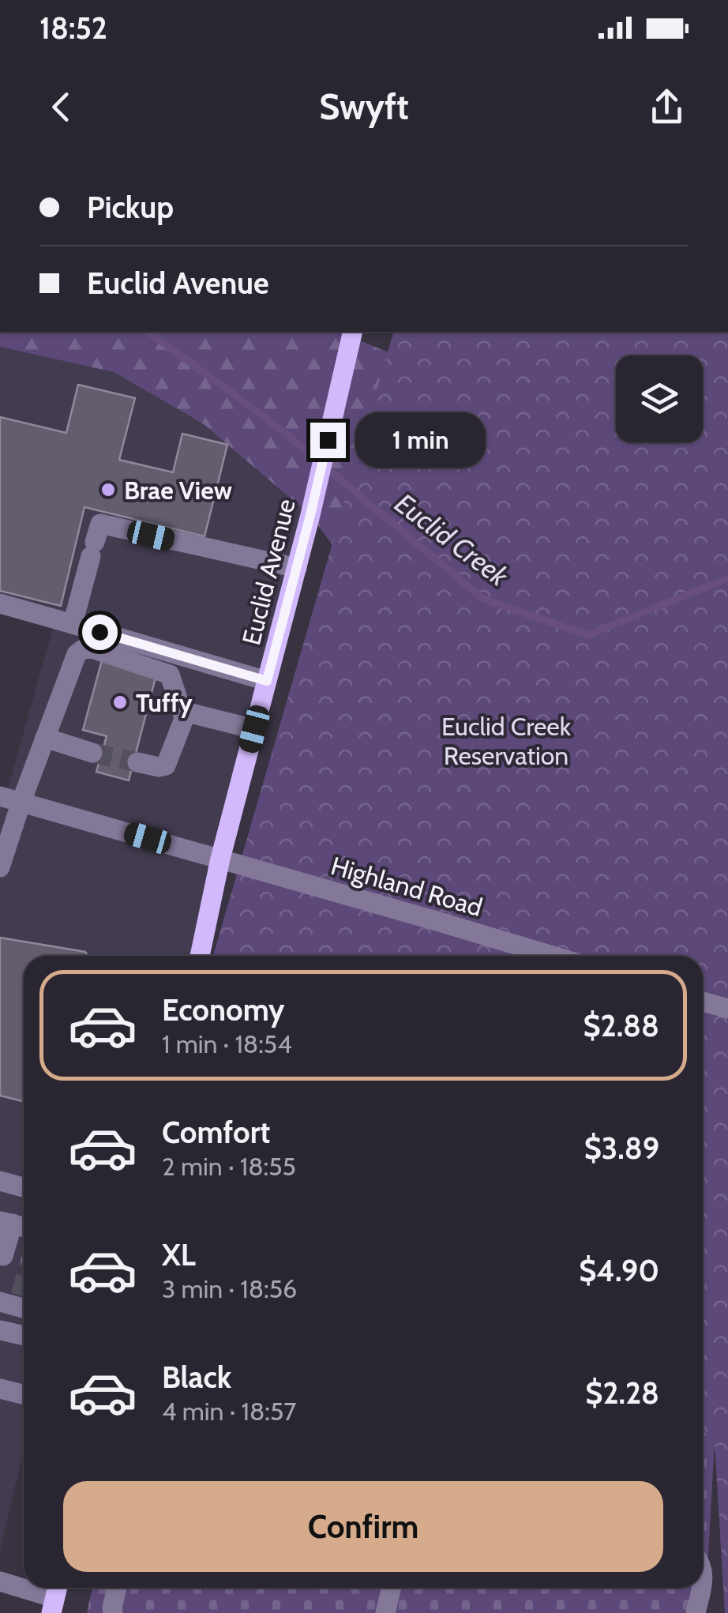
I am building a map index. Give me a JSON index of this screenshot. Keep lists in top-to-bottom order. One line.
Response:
{"streets":{"main road":["Euclid Avenue"],"street":["Highland Road"]},"crossings":[["Euclid Avenue","Highland Road"]],"water":["Euclid Creek"],"parks":["Euclid Creek Reservation"],"places":["Brae View","Tuffy"],"page":{"status":"18:52","header":"Swyft","banner":["Pickup","Euclid Avenue"],"bubble":"1 min","list":[{"name":"Economy","note":"1 min · 18:54","value":"$2.88"},{"name":"Comfort","note":"2 min · 18:55","value":"$3.89"},{"name":"XL","note":"3 min · 18:56","value":"$4.90"},{"name":"Black","note":"4 min · 18:57","value":"$2.28"}],"buttons":"Confirm"}}
